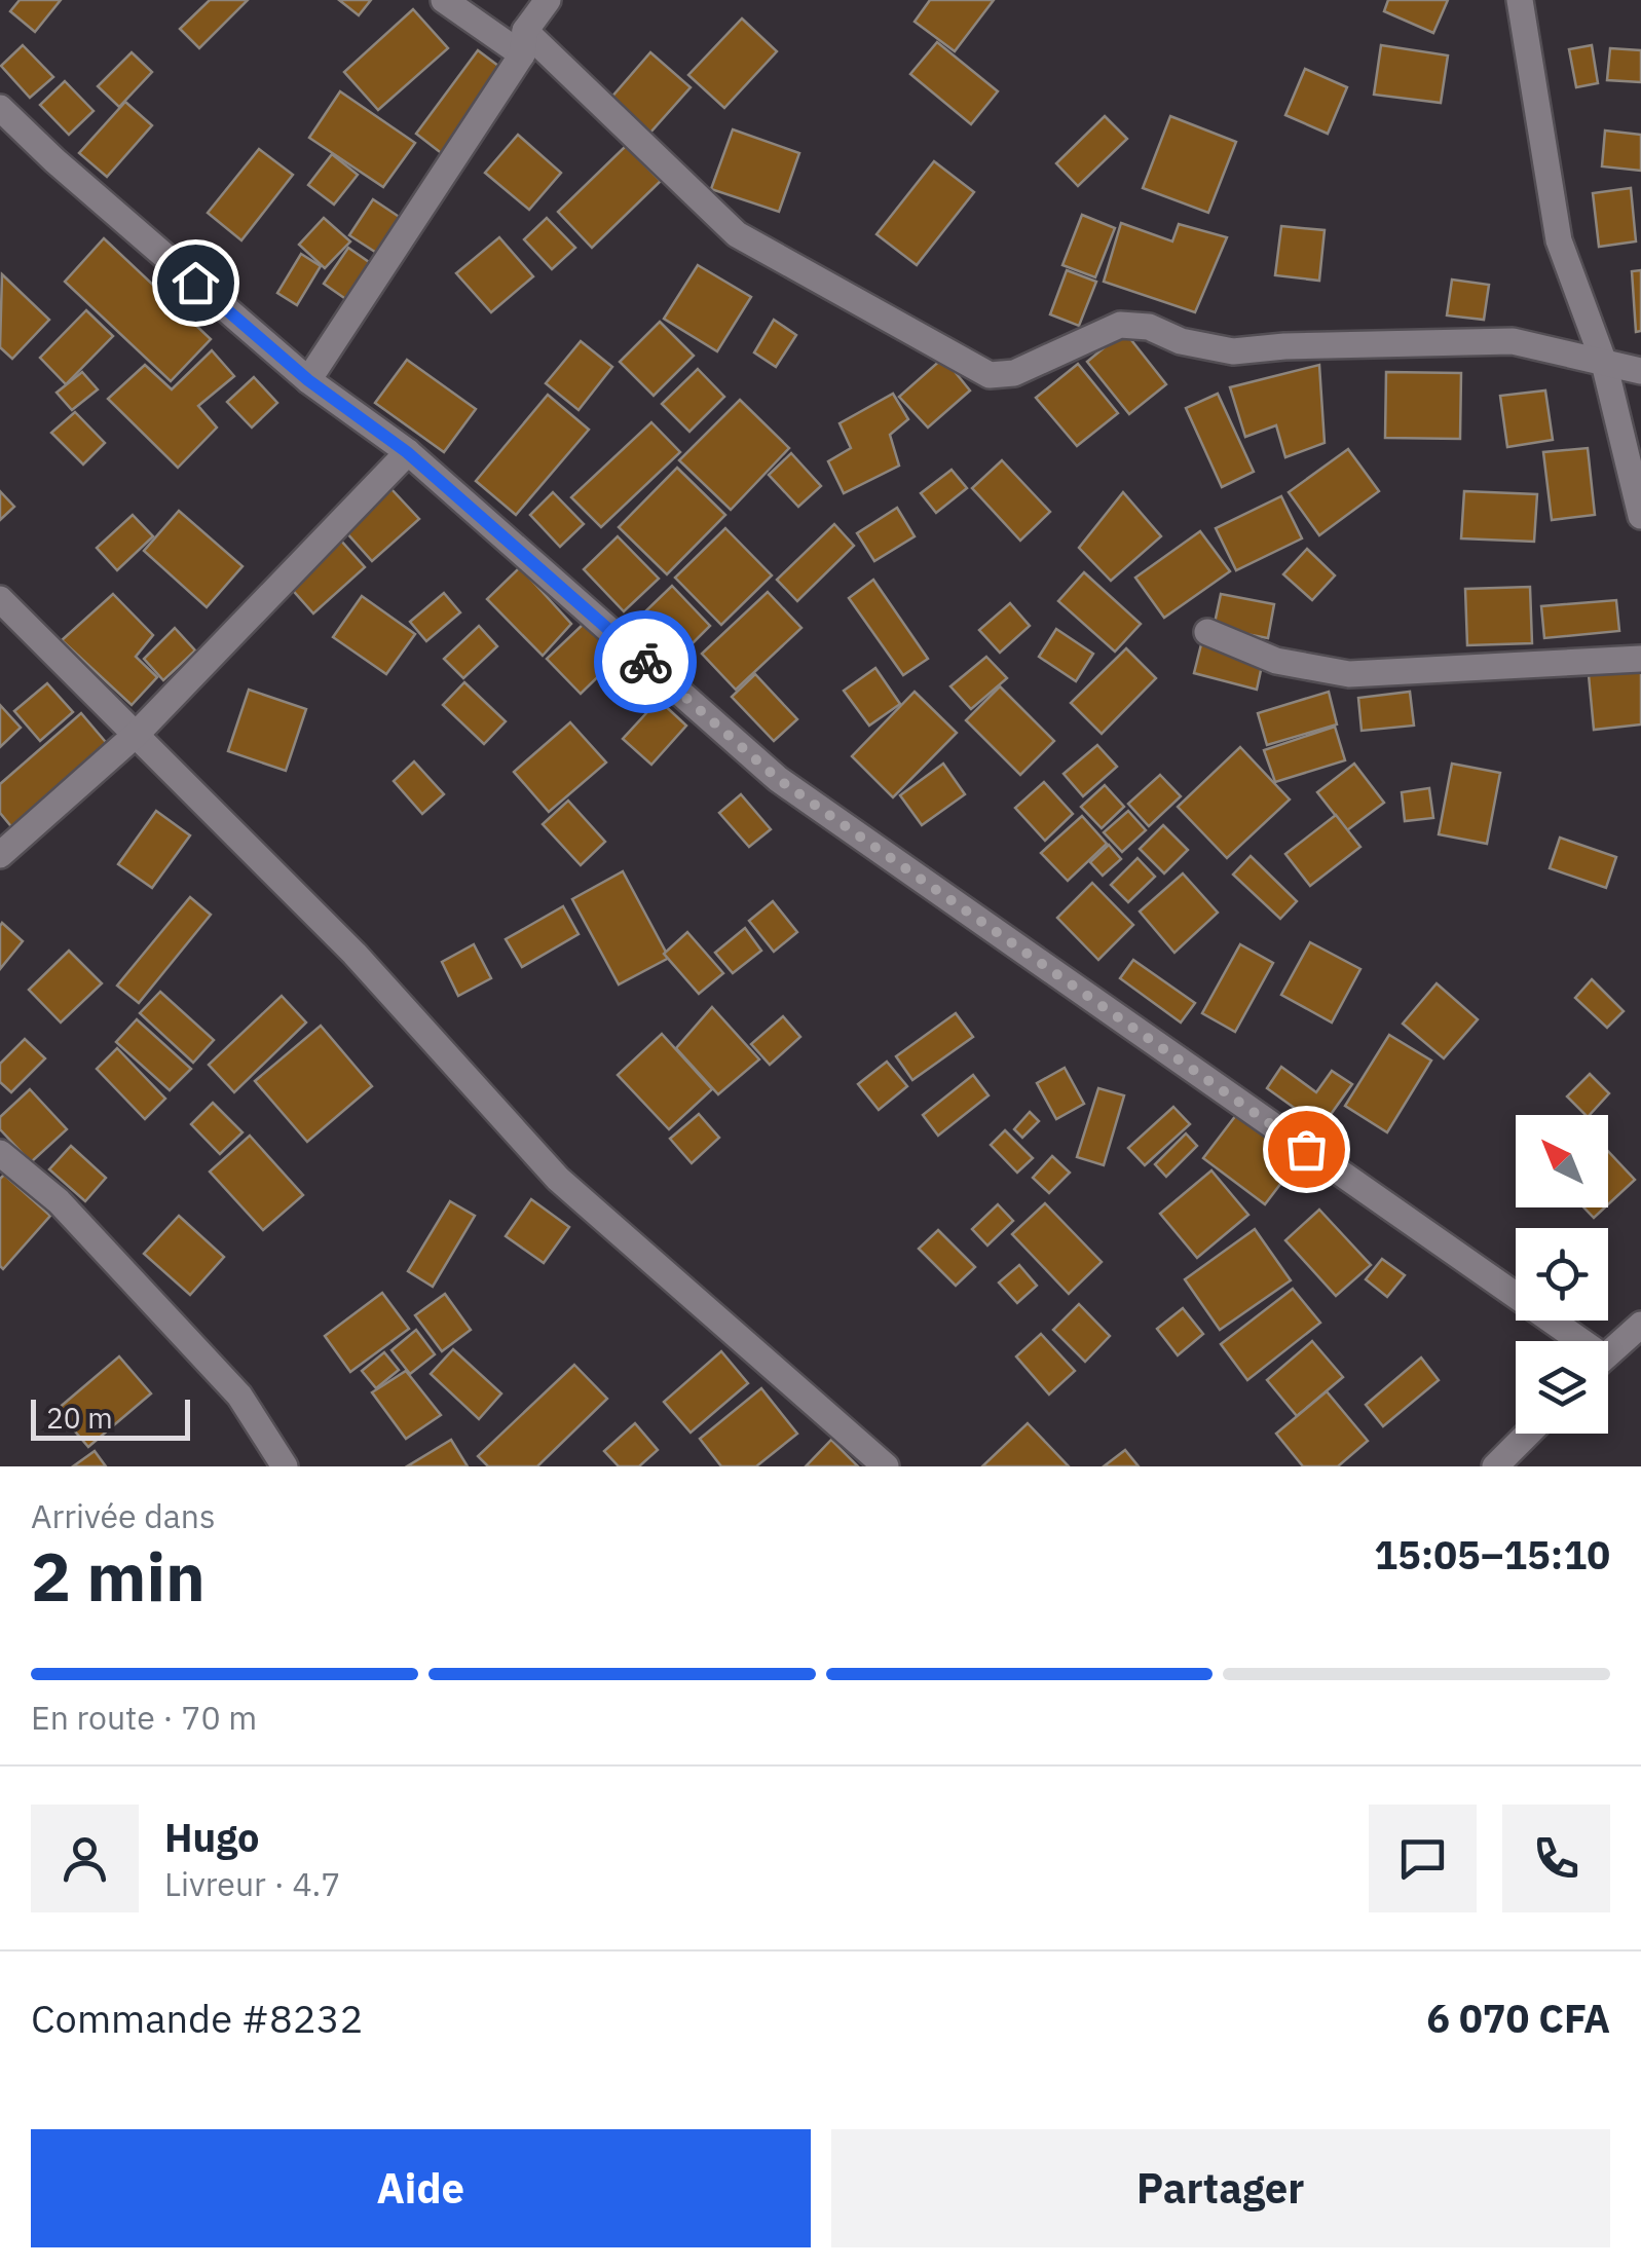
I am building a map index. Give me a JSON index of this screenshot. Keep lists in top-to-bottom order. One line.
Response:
{"scale_bar":"20 m","north":"top left","page":{"scale":"20 m","heading":["2 min","Arrivée dans","15:05–15:10"],"panel":["Hugo","Livreur · 4.7","Commande #8232","6 070 CFA"],"bar":"En route · 70 m","buttons":["Aide","Partager"]}}
